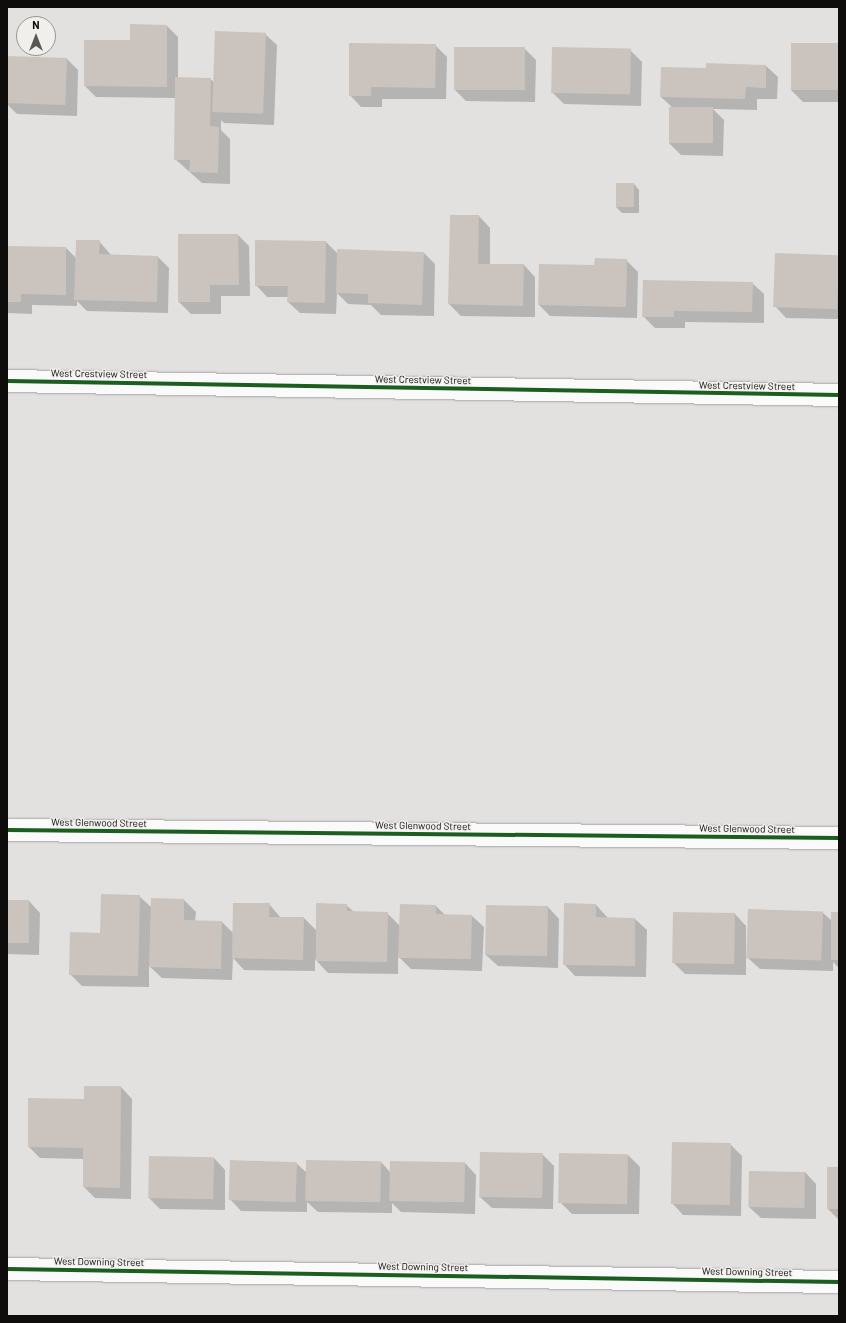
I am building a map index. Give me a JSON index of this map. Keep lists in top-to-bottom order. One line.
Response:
{"streets":{"street":["West Crestview Street","West Glenwood Street","West Downing Street"]},"north":"top"}
